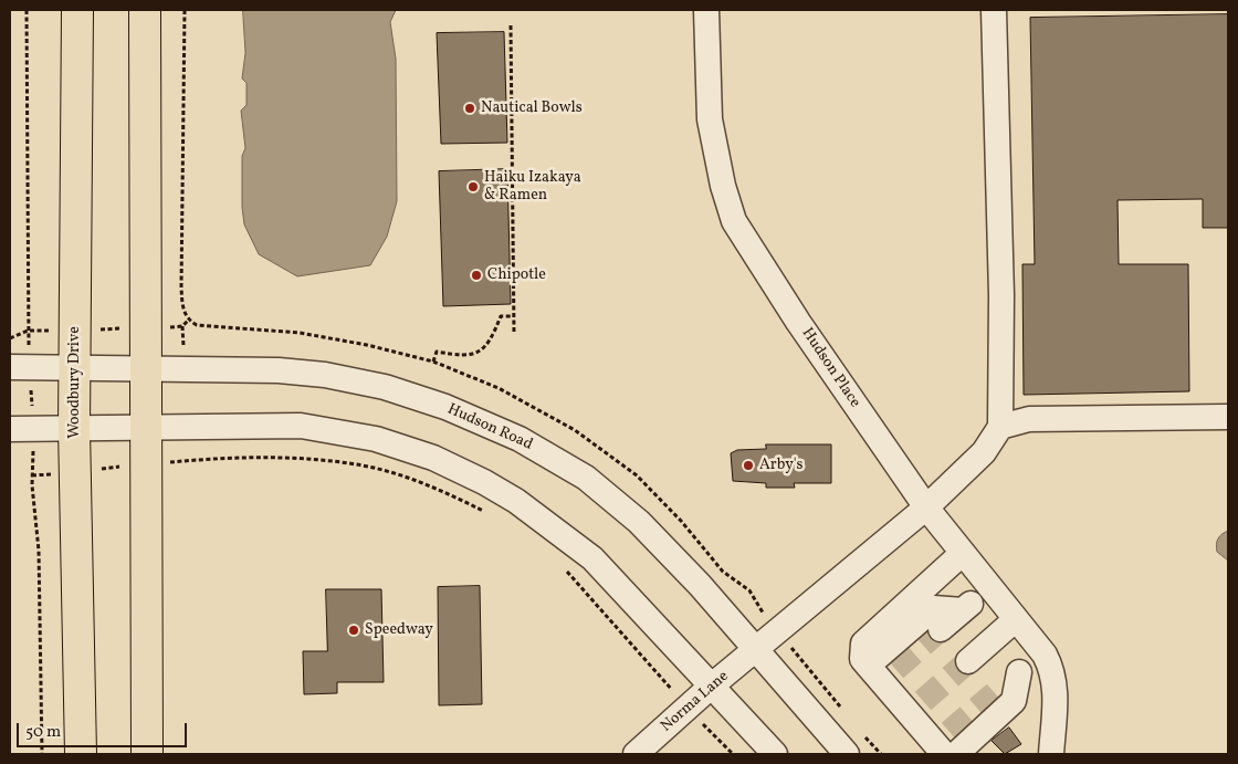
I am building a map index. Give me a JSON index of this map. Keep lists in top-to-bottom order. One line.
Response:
{"streets":{"main road":["Woodbury Drive"],"street":["Hudson Place","Hudson Road","Norma Lane"]},"crossings":[["Woodbury Drive","Hudson Road"],["Hudson Road","Norma Lane"]],"places":["Nautical Bowls","Haiku Izakaya & Ramen","Chipotle","Arby's","Speedway"],"scale_bar":"50 m"}
